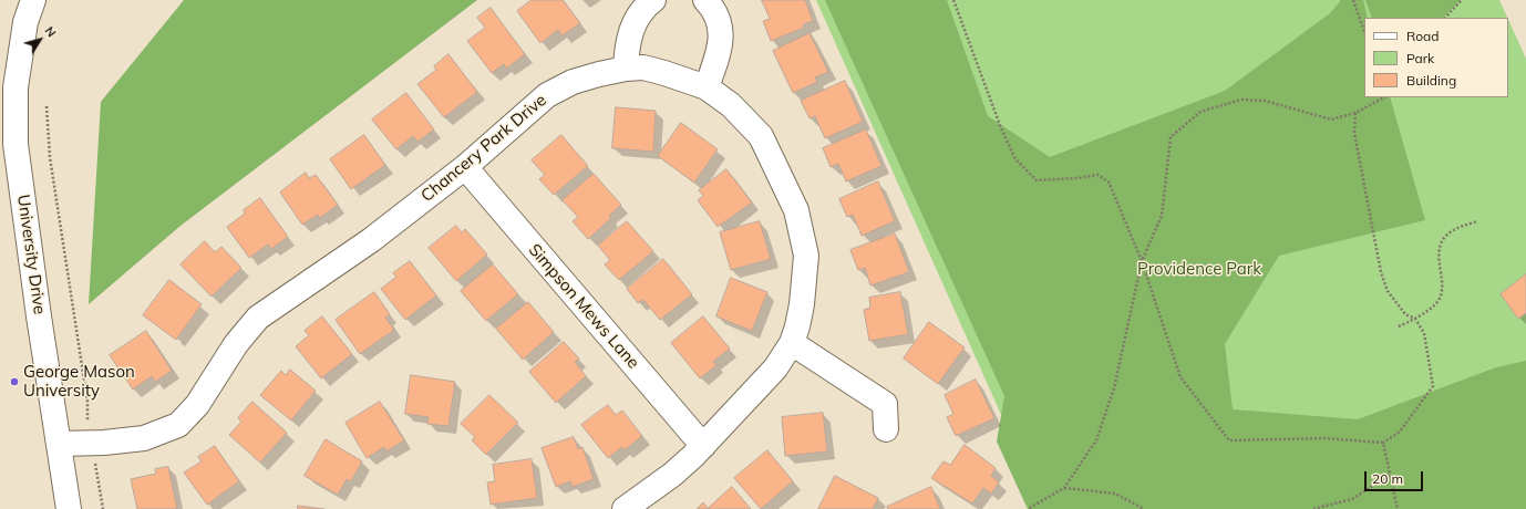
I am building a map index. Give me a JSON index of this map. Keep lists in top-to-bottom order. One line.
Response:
{"streets":{"street":["Chancery Park Drive","University Drive","Simpson Mews Lane"]},"crossings":[["Chancery Park Drive","University Drive"],["Chancery Park Drive","Simpson Mews Lane"]],"parks":["Providence Park"],"places":["George Mason University"],"legend":["Road","Park","Building"],"scale_bar":"20 m","north":"top right"}
